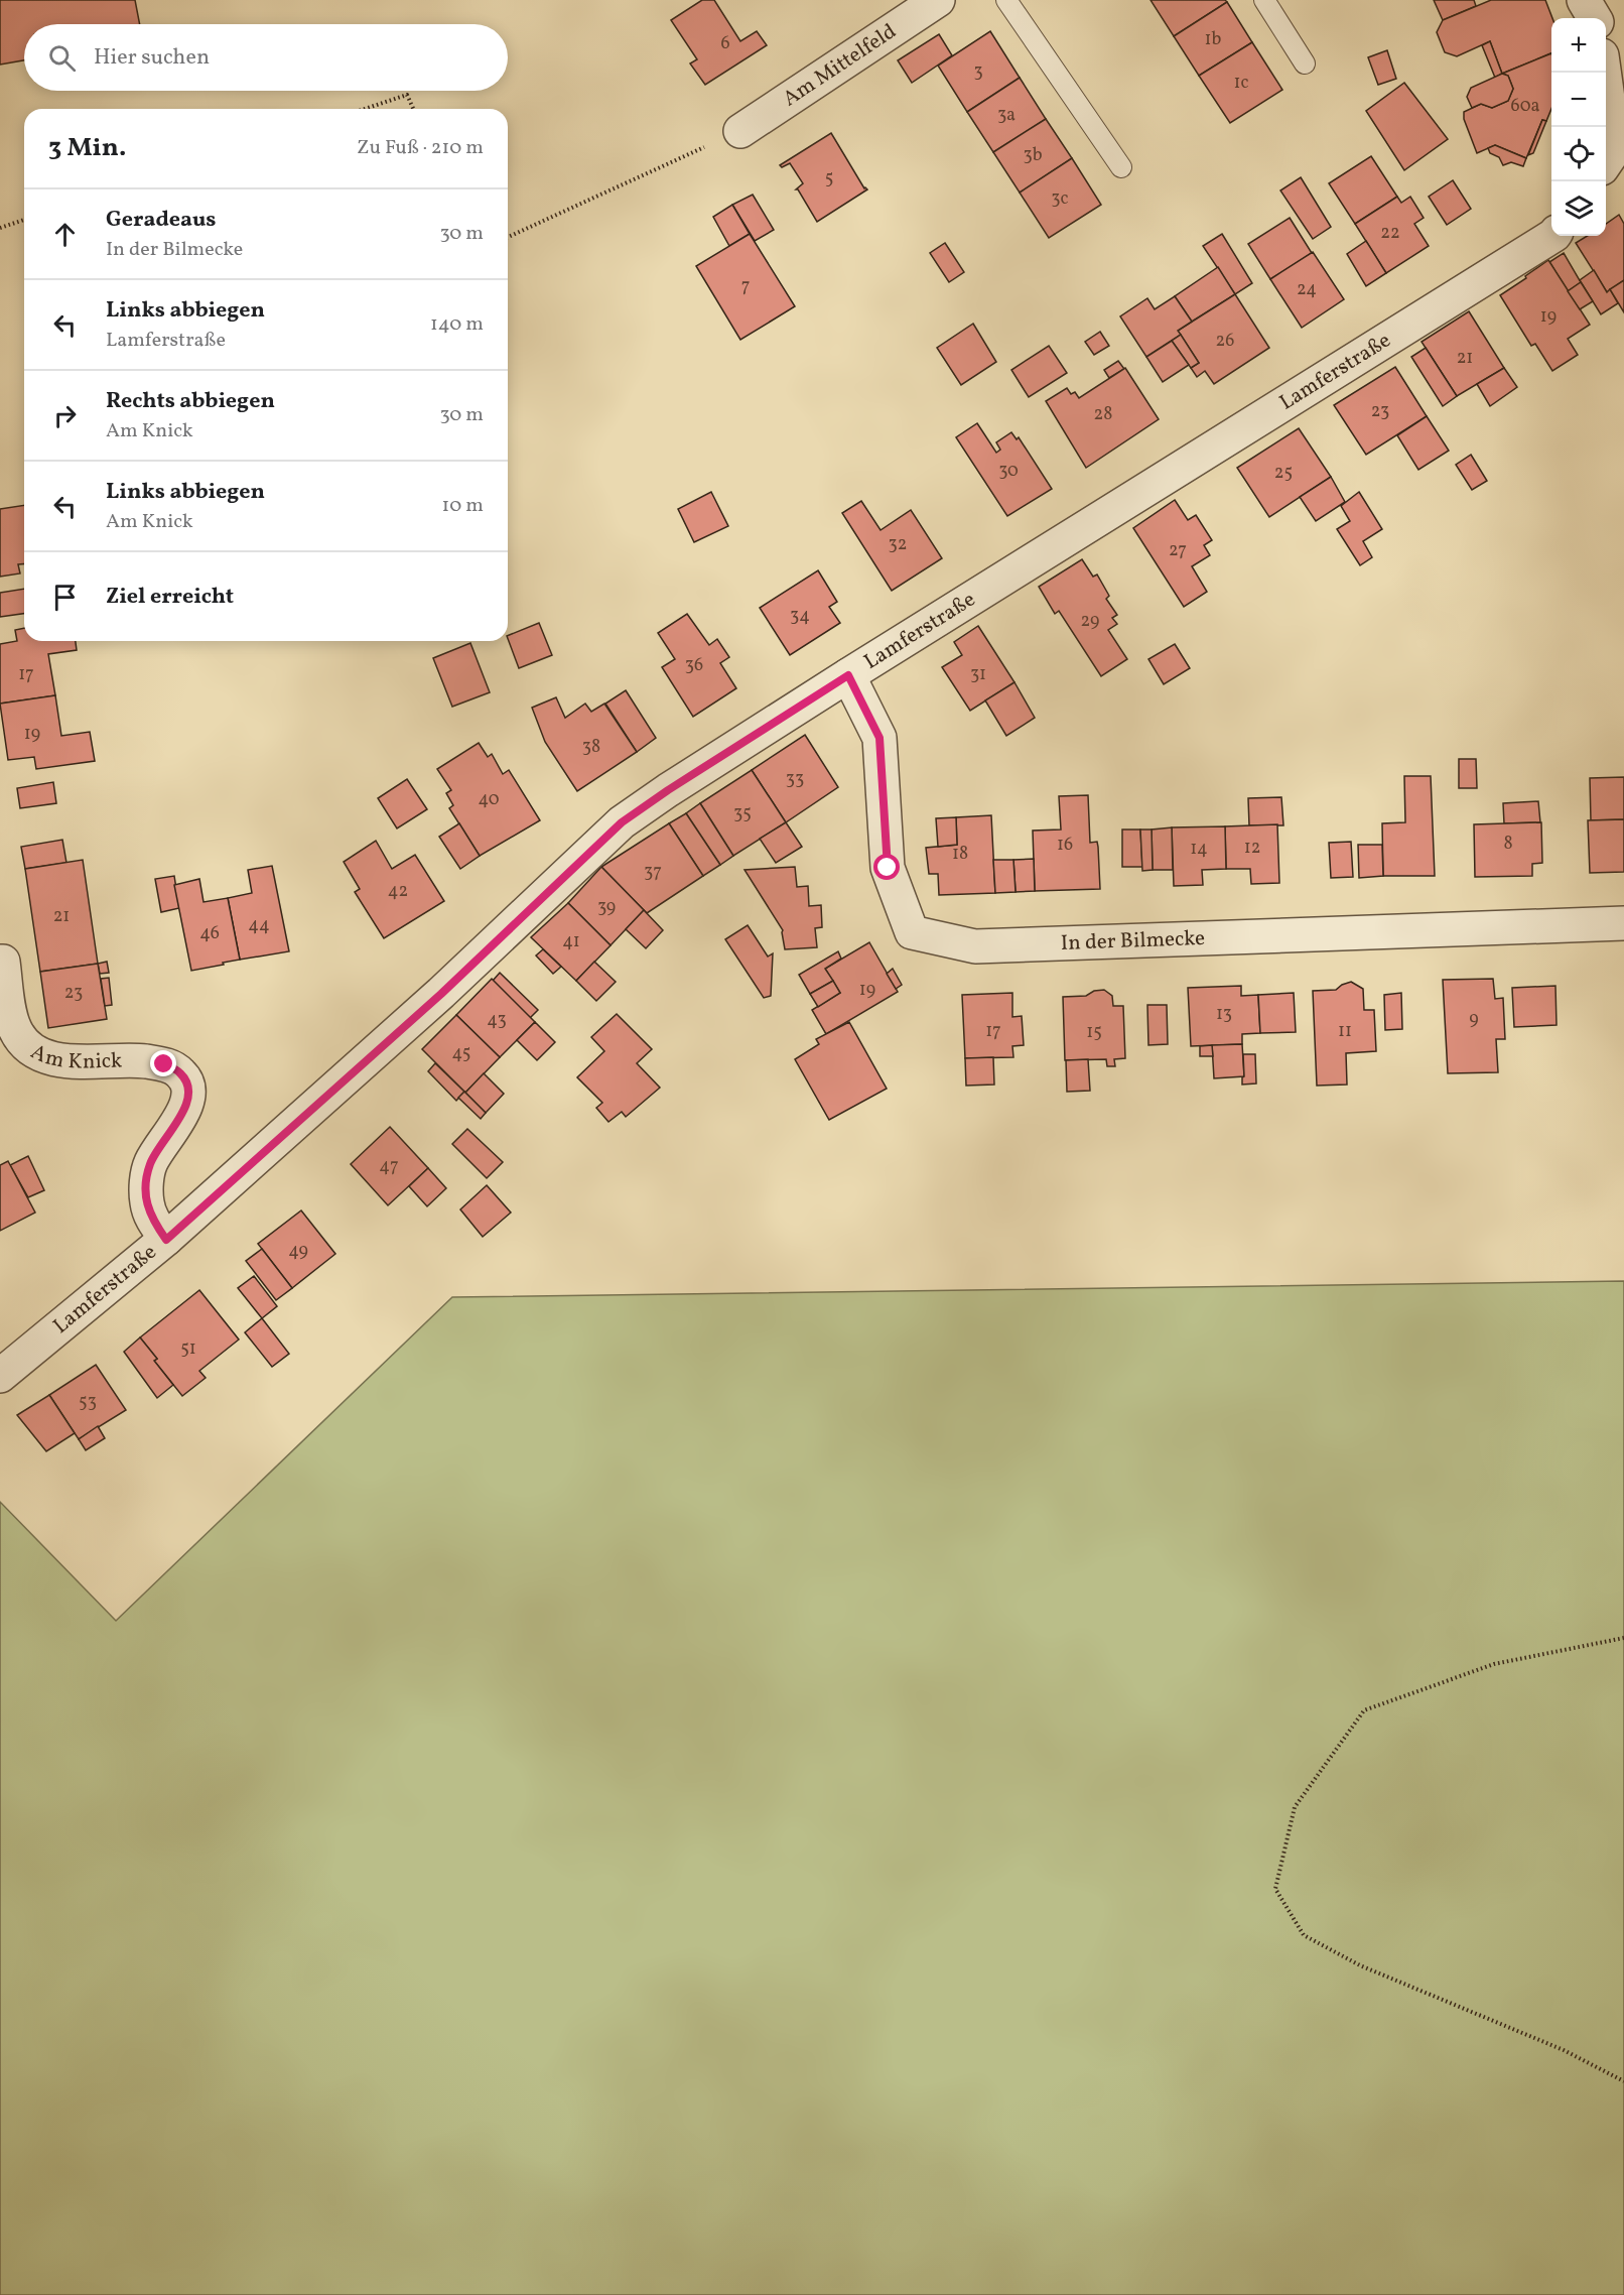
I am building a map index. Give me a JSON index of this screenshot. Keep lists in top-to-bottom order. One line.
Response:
{"streets":{"street":["Am Mittelfeld","Lamferstraße","In der Bilmecke","Am Knick"]},"crossings":[["Lamferstraße","In der Bilmecke"],["Lamferstraße","Am Knick"]],"house_numbers":["1b","6","3","1c","60a","3a","3b","5","3c","22","7","24","19","26","21","23","28","30","25","32","27","34","29","36","17","31","19","38","33","40","35","8","16","12","14","18","37","42","39","21","44","46","41","19","23","13","9","43","17","11","15","45","47","49","51","53"],"page":{"map_buttons":["+","−"],"search":"Hier suchen","heading":["3 Min.","Zu Fuß · 210 m"],"list":[["Geradeaus","In der Bilmecke","30 m"],["Links abbiegen","Lamferstraße","140 m"],["Rechts abbiegen","Am Knick","30 m"],["Links abbiegen","Am Knick","10 m"],"Ziel erreicht"]}}
